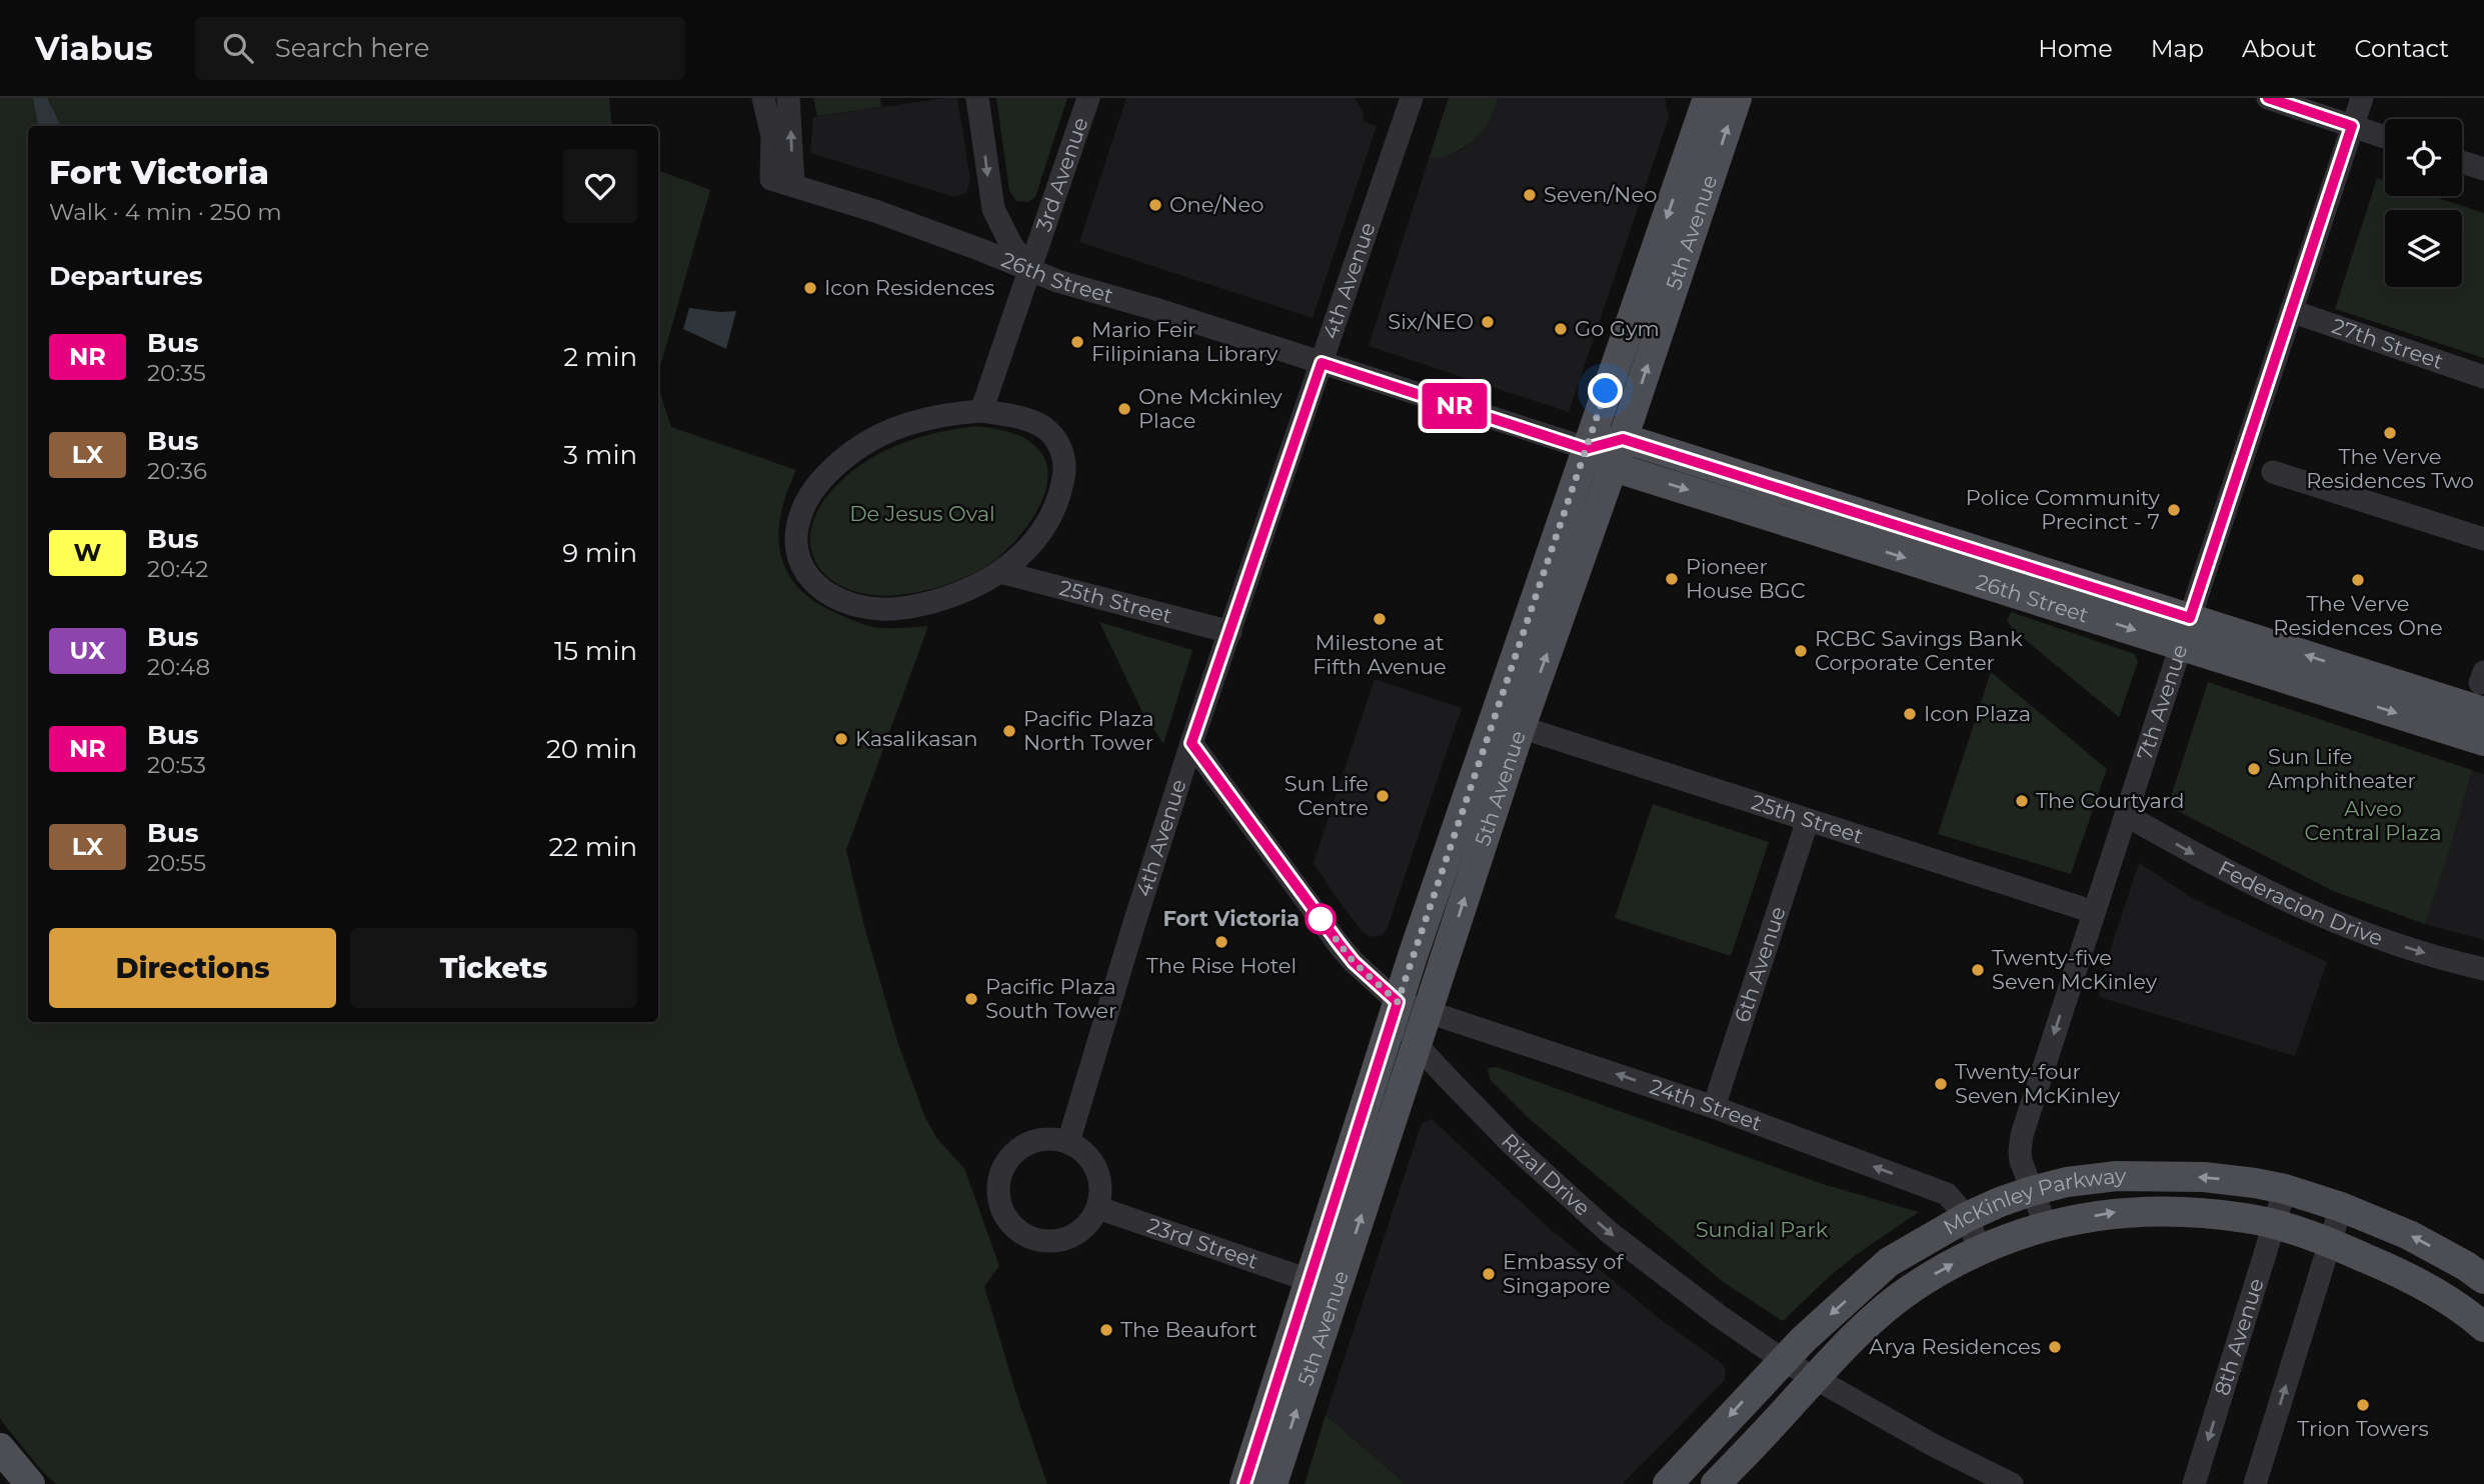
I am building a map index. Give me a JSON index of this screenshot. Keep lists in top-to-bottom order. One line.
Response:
{"streets":{"main road":["5th Avenue","26th Street","McKinley Parkway"],"street":["3rd Avenue","4th Avenue","27th Street","25th Street","7th Avenue","Federacion Drive","6th Avenue","24th Street","Rizal Drive","23rd Street","8th Avenue"]},"crossings":[["3rd Avenue","26th Street"],["3rd Avenue","25th Street"],["5th Avenue","26th Street"],["5th Avenue","25th Street"],["5th Avenue","24th Street"],["5th Avenue","Rizal Drive"],["5th Avenue","23rd Street"],["26th Street","4th Avenue"],["26th Street","7th Avenue"],["4th Avenue","25th Street"],["4th Avenue","Rizal Drive"],["4th Avenue","23rd Street"],["27th Street","7th Avenue"],["25th Street","7th Avenue"],["25th Street","6th Avenue"],["7th Avenue","Federacion Drive"],["7th Avenue","McKinley Parkway"],["6th Avenue","24th Street"],["24th Street","Rizal Drive"],["24th Street","McKinley Parkway"],["Rizal Drive","McKinley Parkway"],["McKinley Parkway","8th Avenue"]],"one_way":["Federacion Drive","24th Street","Rizal Drive"],"parks":["De Jesus Oval","Alveo Central Plaza","Sundial Park"],"places":["Seven/Neo","One/Neo","Icon Residences","Six/NEO","Go Gym","Mario Feir Filipiniana Library","One Mckinley Place","The Verve Residences Two","Police Community Precinct - 7","Pioneer House BGC","The Verve Residences One","Milestone at Fifth Avenue","RCBC Savings Bank Corporate Center","Icon Plaza","Pacific Plaza North Tower","Kasalikasan","Sun Life Amphitheater","Sun Life Centre","The Courtyard","Fort Victoria","The Rise Hotel","Twenty-five Seven McKinley","Pacific Plaza South Tower","Twenty-four Seven McKinley","Embassy of Singapore","The Beaufort","Arya Residences","Trion Towers"],"lines":["bus line NR"],"page":{"header":"Viabus","search":"Search here","nav":["Home","Map","About","Contact"],"on_map":"NR","heading":[["Fort Victoria","Walk · 4 min · 250 m"],"Departures"],"list":[{"mark":"NR","name":"Bus","note":"20:35","value":"2 min"},{"mark":"LX","name":"Bus","note":"20:36","value":"3 min"},{"mark":"W","name":"Bus","note":"20:42","value":"9 min"},{"mark":"UX","name":"Bus","note":"20:48","value":"15 min"},{"mark":"NR","name":"Bus","note":"20:53","value":"20 min"},{"mark":"LX","name":"Bus","note":"20:55","value":"22 min"}],"buttons":["Directions","Tickets"]}}
